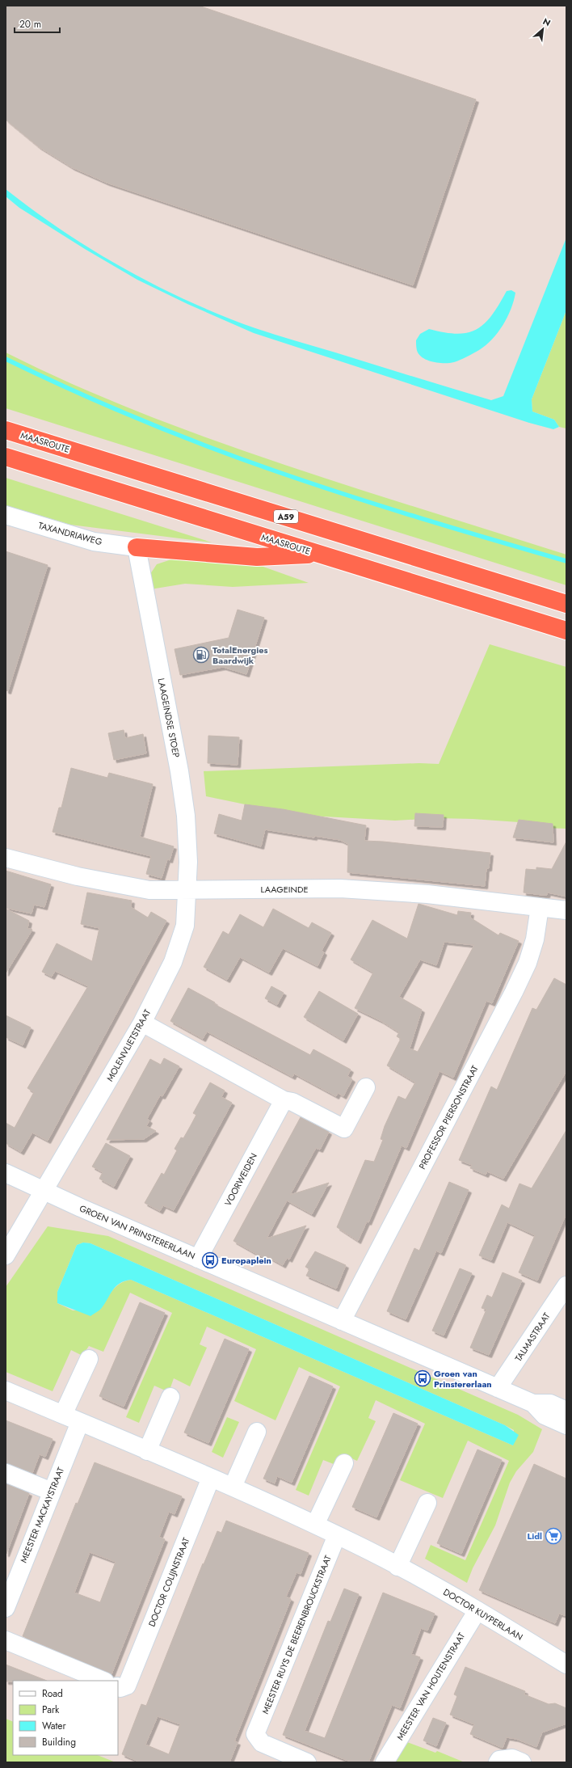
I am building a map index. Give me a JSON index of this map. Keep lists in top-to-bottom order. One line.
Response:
{"streets":{"highway":["MAASROUTE","A59"],"street":["TAXANDRIAWEG","LAAGEINDSE STOEP","LAAGEINDE","MOLENVLIETSTRAAT","PROFESSOR PIERSONSTRAAT","VOORWEIDEN","GROEN VAN PRINSTERERLAAN","TALMASTRAAT","MEESTER MACKAYSTRAAT","DOCTOR COLIJNSTRAAT","DOCTOR KUYPERLAAN","MEESTER RUYS DE BEERENBROUCKSTRAAT","MEESTER VAN HOUTENSTRAAT"]},"crossings":[["TAXANDRIAWEG","LAAGEINDSE STOEP"],["LAAGEINDSE STOEP","LAAGEINDE"],["LAAGEINDSE STOEP","MOLENVLIETSTRAAT"],["LAAGEINDE","MOLENVLIETSTRAAT"],["LAAGEINDE","PROFESSOR PIERSONSTRAAT"],["MOLENVLIETSTRAAT","GROEN VAN PRINSTERERLAAN"],["PROFESSOR PIERSONSTRAAT","GROEN VAN PRINSTERERLAAN"],["VOORWEIDEN","GROEN VAN PRINSTERERLAAN"],["GROEN VAN PRINSTERERLAAN","TALMASTRAAT"],["MEESTER MACKAYSTRAAT","DOCTOR KUYPERLAAN"],["DOCTOR COLIJNSTRAAT","DOCTOR KUYPERLAAN"],["DOCTOR KUYPERLAAN","MEESTER RUYS DE BEERENBROUCKSTRAAT"],["DOCTOR KUYPERLAAN","MEESTER VAN HOUTENSTRAAT"]],"places":{"fuel station":["TotalEnergies Baardwijk"],"bus stop":["Europaplein","Groen van Prinstererlaan"],"supermarket":["Lidl"]},"legend":["Road","Park","Water","Building"],"scale_bar":"20 m","north":"top right"}
